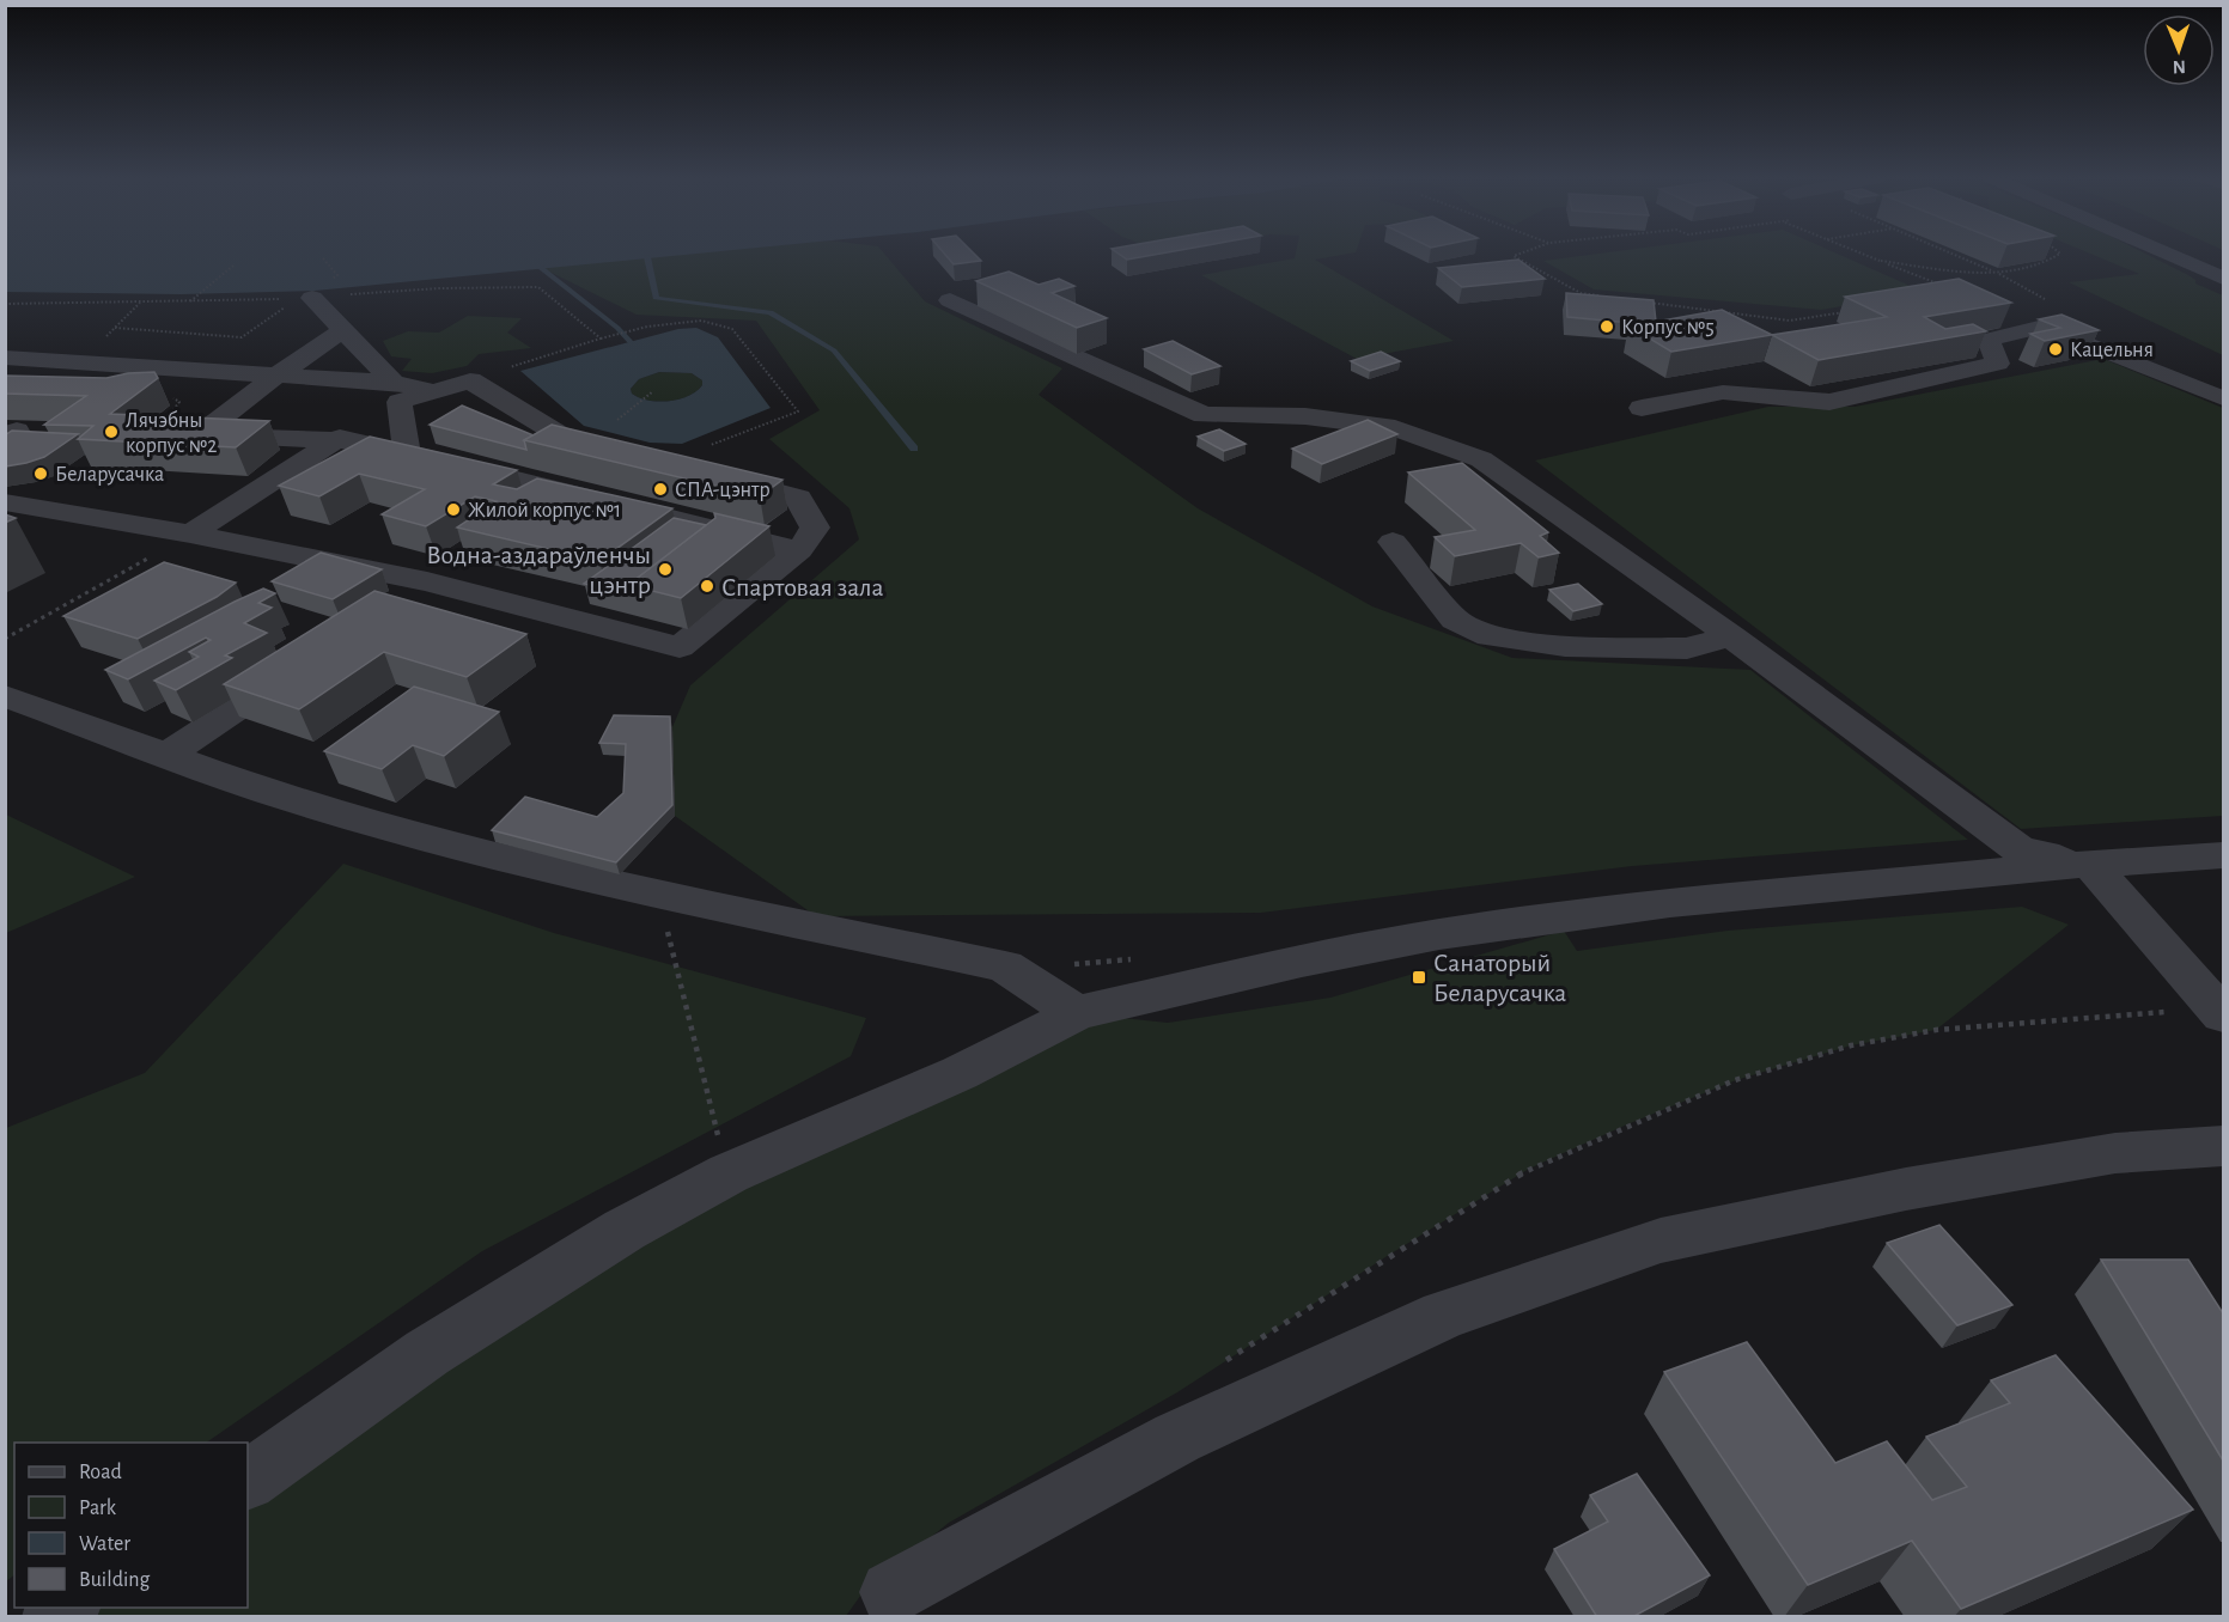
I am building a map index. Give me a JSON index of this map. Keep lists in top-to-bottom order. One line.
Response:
{"places":{"other":["Корпус №5","Кацельня","Лячэбны корпус №2","Беларусачка","СПА-цэнтр","Жилой корпус №1","Водна-аздараўленчы цэнтр","Спартовая зала"],"transit":["Санаторый Беларусачка"]},"legend":["Road","Park","Water","Building"],"north":"bottom"}
